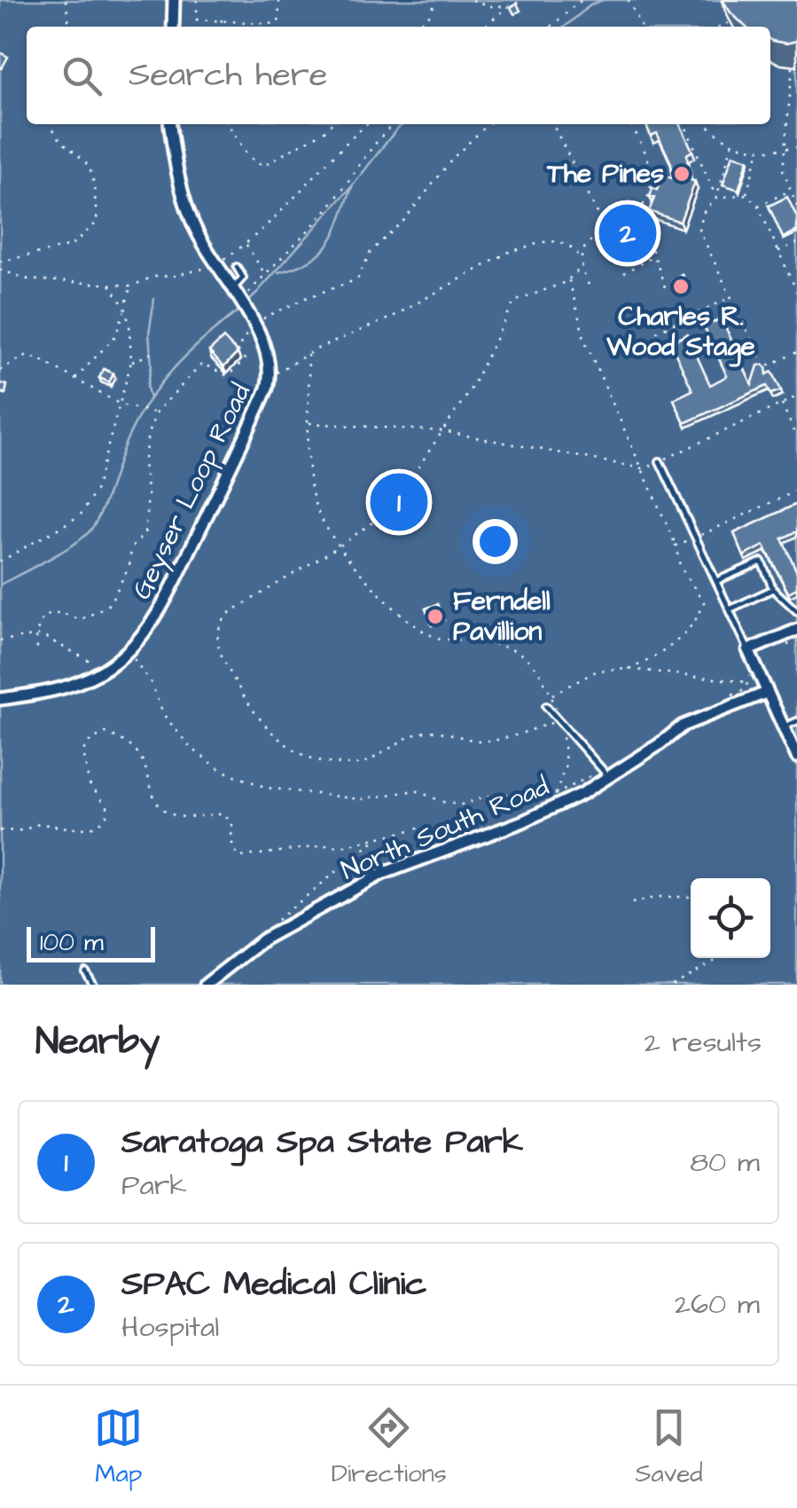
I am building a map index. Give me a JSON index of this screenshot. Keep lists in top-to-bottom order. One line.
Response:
{"streets":{"street":["Geyser Loop Road","North South Road"]},"places":["The Pines","Charles R. Wood Stage","Ferndell Pavillion"],"scale_bar":"100 m","page":{"search":"Search here","pins":["2","1"],"scale":"100 m","heading":["Nearby","2 results"],"list":[{"mark":"1","name":"Saratoga Spa State Park","note":"Park","value":"80 m"},{"mark":"2","name":"SPAC Medical Clinic","note":"Hospital","value":"260 m"}],"nav":["Map","Directions","Saved"]}}
